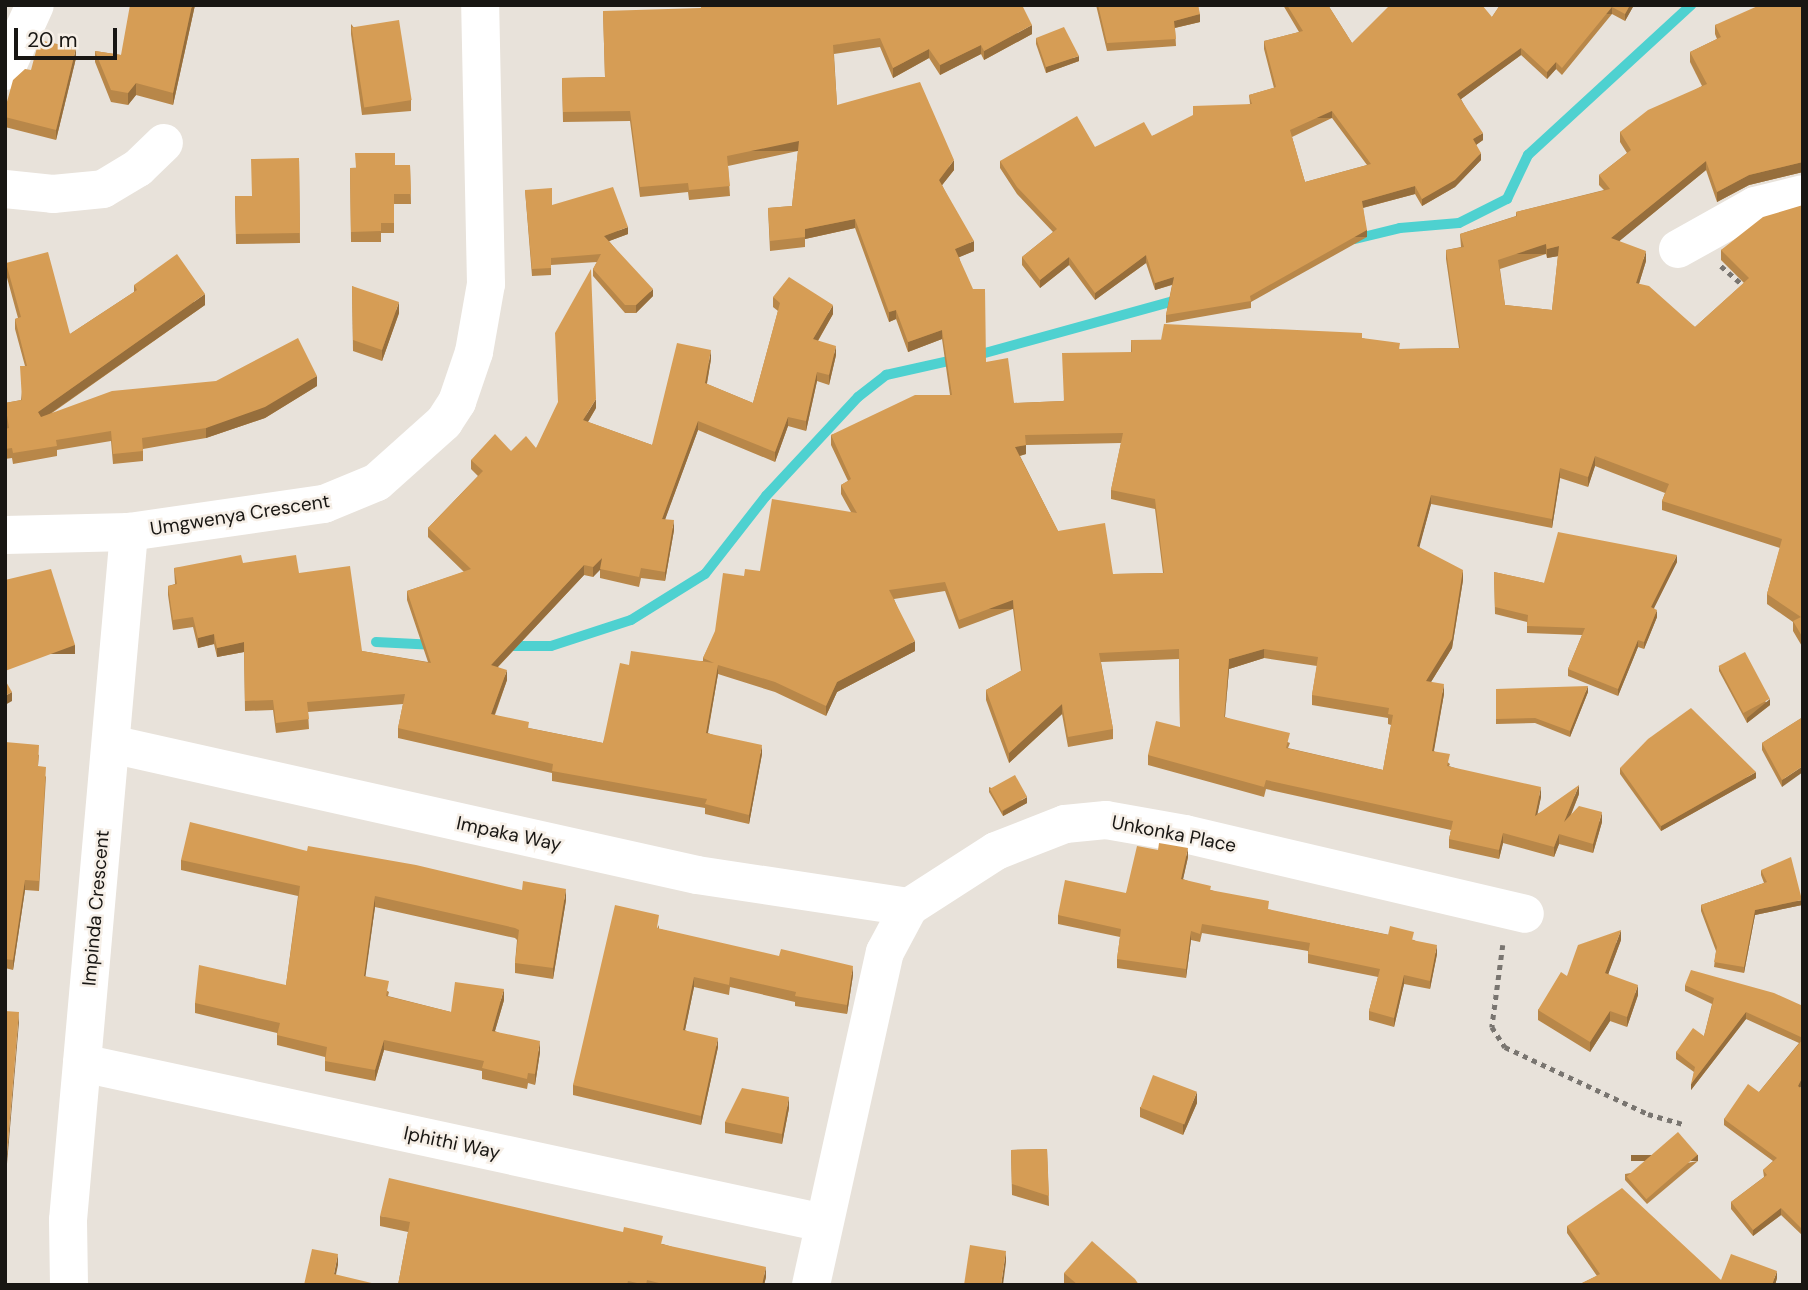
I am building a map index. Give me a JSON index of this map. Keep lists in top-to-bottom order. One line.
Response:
{"streets":{"street":["Umgwenya Crescent","Impaka Way","Unkonka Place","Impinda Crescent","Iphithi Way"]},"crossings":[["Umgwenya Crescent","Impinda Crescent"],["Impaka Way","Unkonka Place"],["Impaka Way","Impinda Crescent"],["Unkonka Place","Iphithi Way"],["Impinda Crescent","Iphithi Way"]],"scale_bar":"20 m"}
